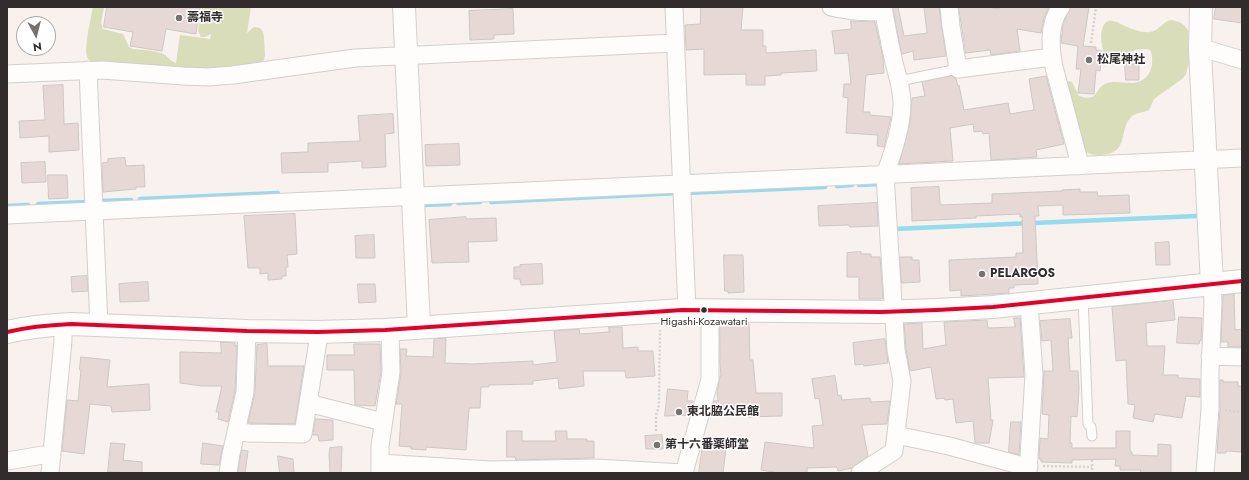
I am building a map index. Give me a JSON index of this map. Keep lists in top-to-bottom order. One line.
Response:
{"places":["壽福寺","松尾神社","PELARGOS","Higashi-Kozawatari","東北脇公民館","第十六番薬師堂"],"north":"bottom"}
